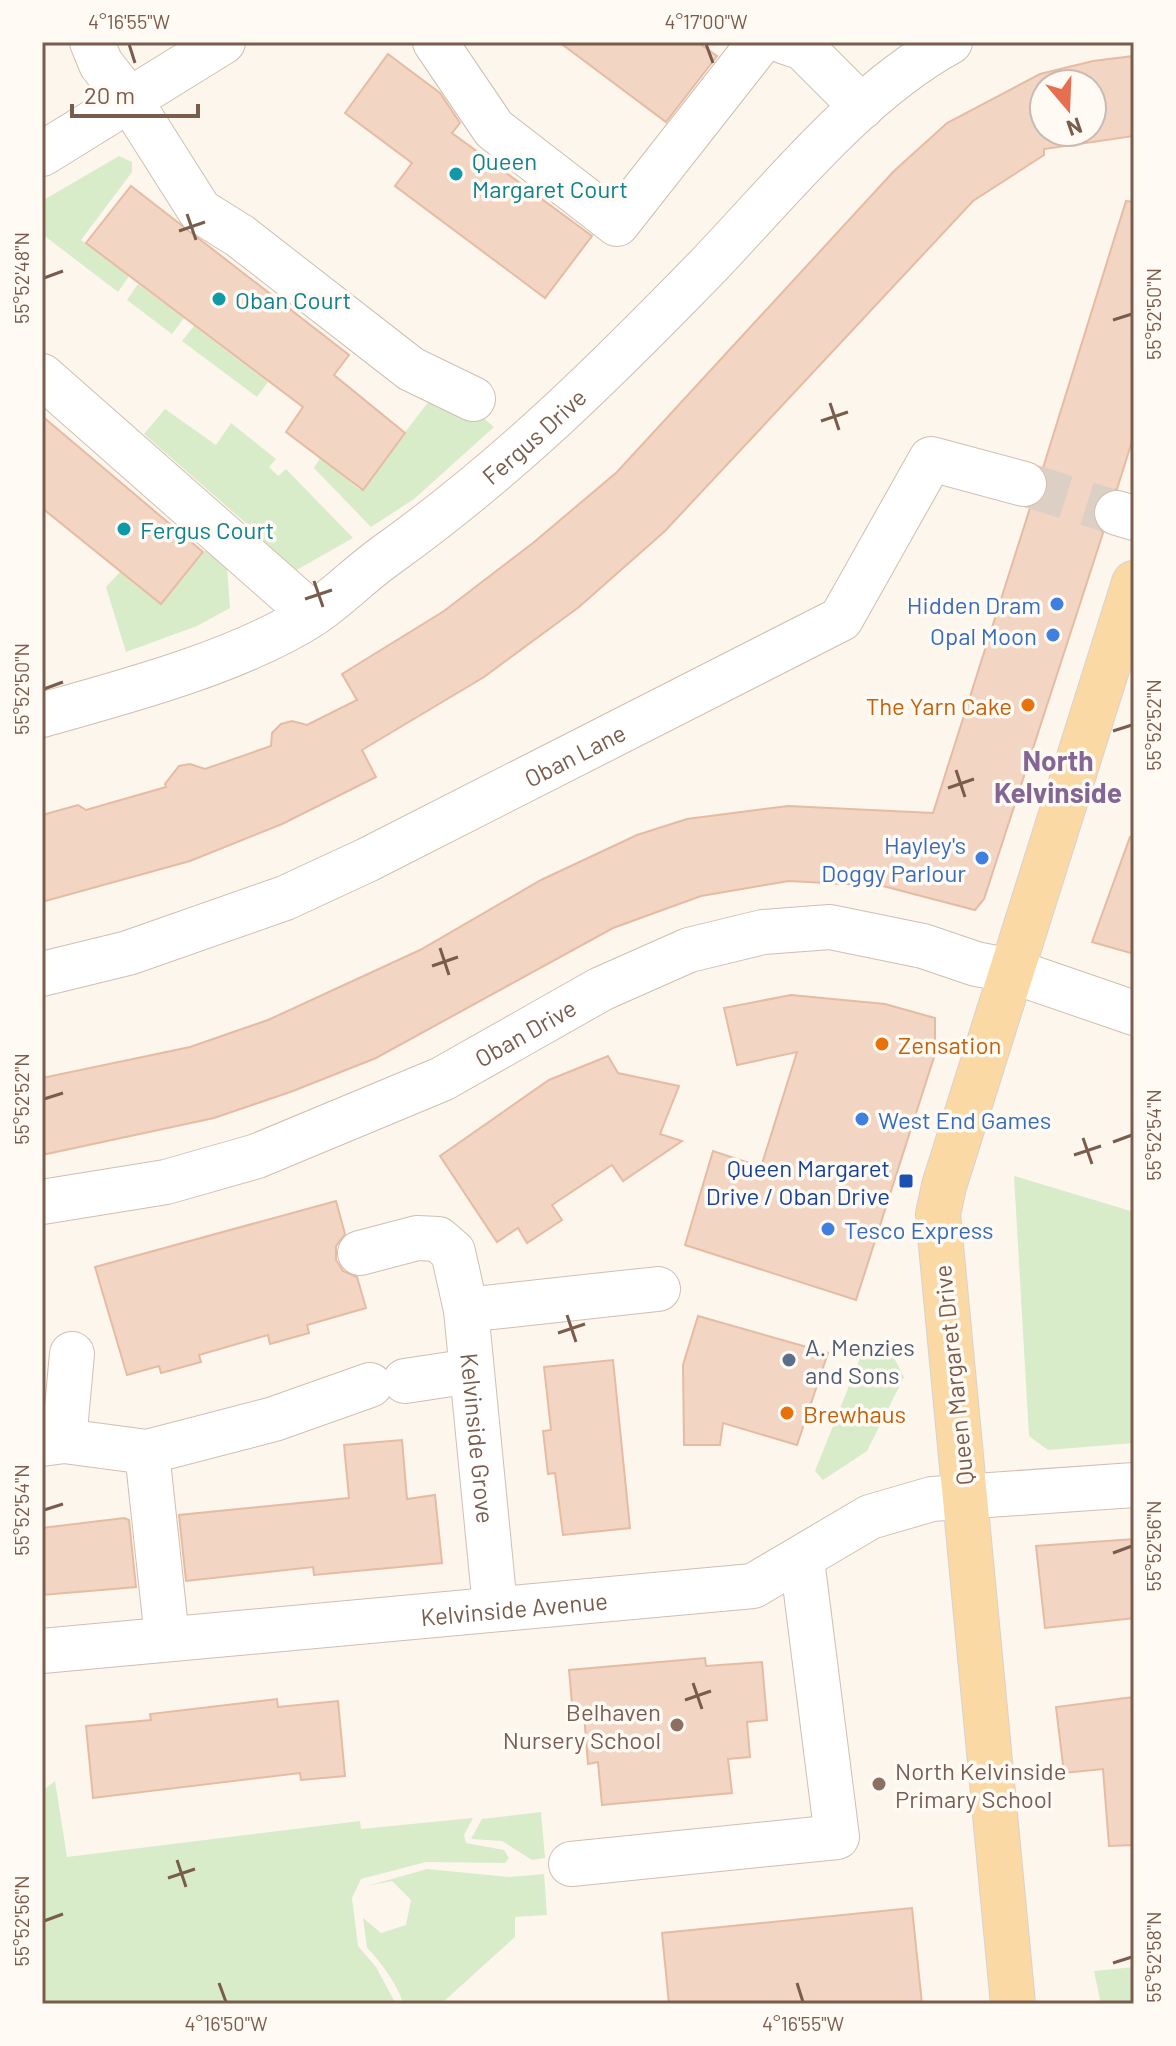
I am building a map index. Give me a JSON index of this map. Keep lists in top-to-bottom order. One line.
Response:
{"streets":{"main road":["Queen Margaret Drive"],"street":["Fergus Drive","Oban Lane","Oban Drive","Kelvinside Grove","Kelvinside Avenue"]},"crossings":[["Oban Drive","Queen Margaret Drive"],["Queen Margaret Drive","Kelvinside Avenue"],["Kelvinside Grove","Kelvinside Avenue"]],"districts":["North Kelvinside"],"places":{"other":["Queen Margaret Court","Oban Court","Fergus Court","Hidden Dram","Opal Moon","The Yarn Cake","Hayley's Doggy Parlour","Zensation","West End Games","Tesco Express","A. Menzies and Sons","Brewhaus","Belhaven Nursery School","North Kelvinside Primary School"],"transit":["Queen Margaret Drive / Oban Drive"]},"scale_bar":"20 m","north":"bottom","coordinates":["4°16'55\"W","4°17'00\"W","55°52'48\"N","55°52'50\"N","55°52'52\"N","55°52'54\"N","55°52'56\"N","55°52'58\"N","4°16'50\"W"]}
